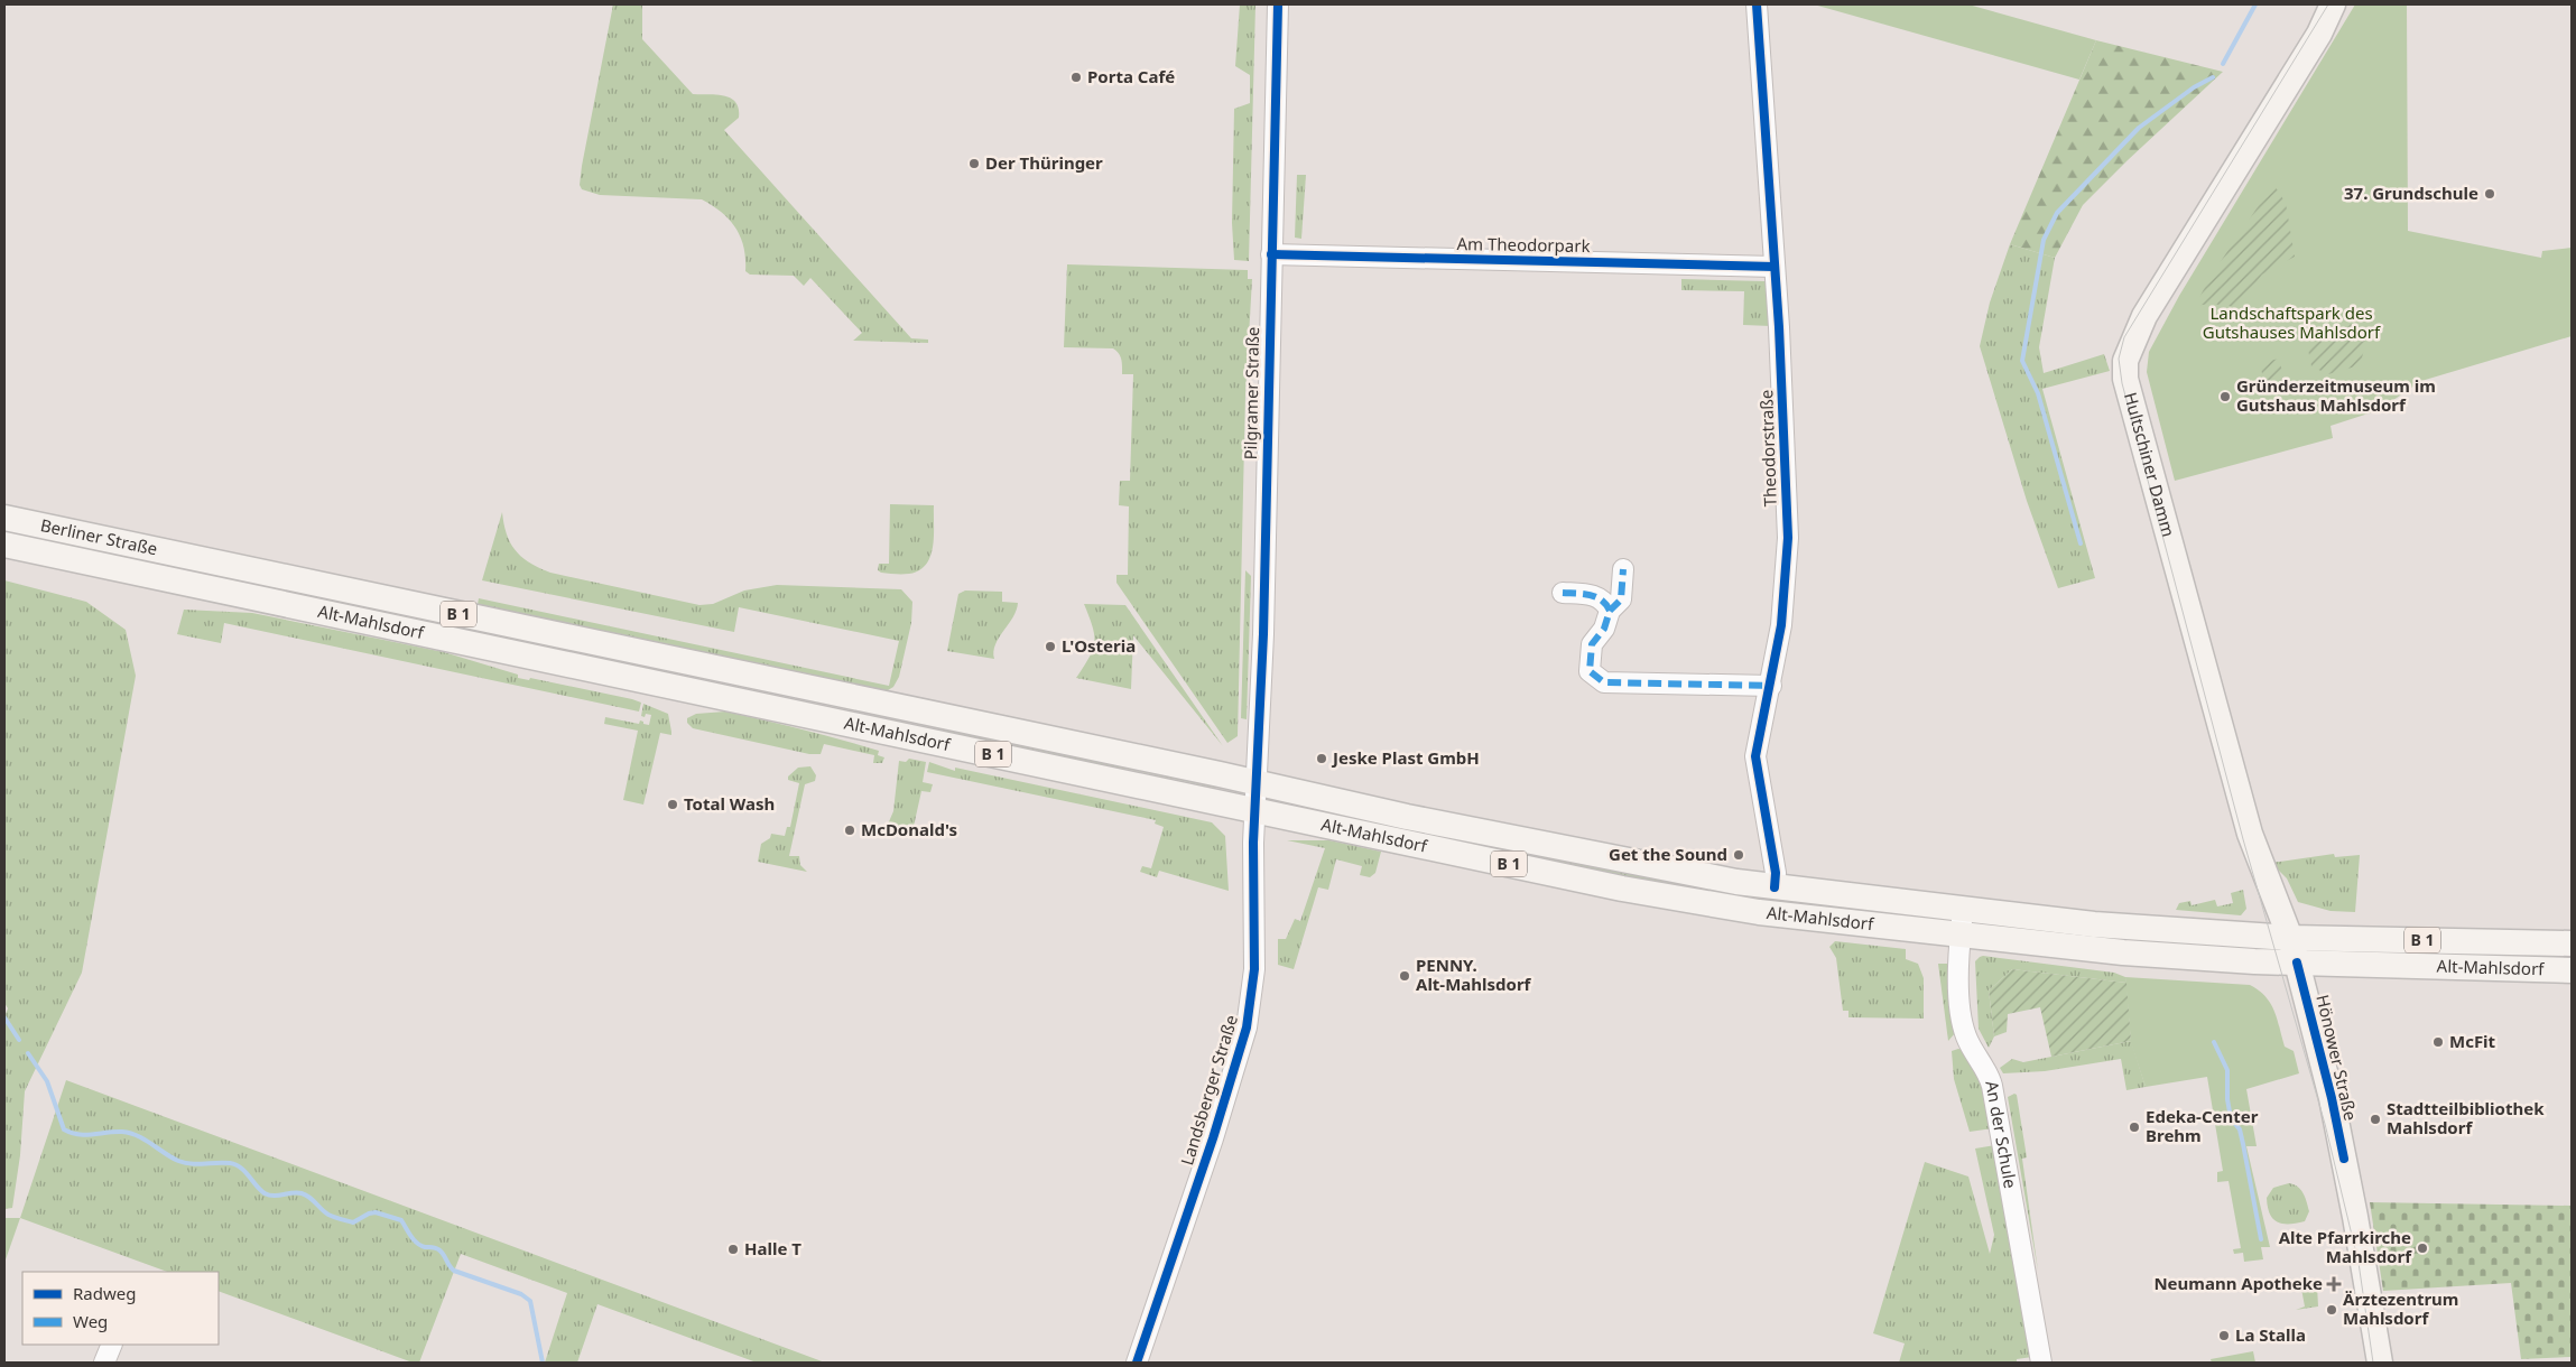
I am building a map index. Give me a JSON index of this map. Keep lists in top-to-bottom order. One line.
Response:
{"streets":{"main road":["Hultschiner Damm","Berliner Straße","B 1","Alt-Mahlsdorf","Hönower Straße"],"street":["Am Theodorpark","Pilgramer Straße","Theodorstraße","Landsberger Straße","An der Schule"]},"crossings":[["Am Theodorpark","Pilgramer Straße"],["Am Theodorpark","Theodorstraße"],["Pilgramer Straße","Alt-Mahlsdorf"],["Pilgramer Straße","Landsberger Straße"],["Theodorstraße","Alt-Mahlsdorf"],["Hultschiner Damm","Alt-Mahlsdorf"],["Hultschiner Damm","Hönower Straße"],["Berliner Straße","Alt-Mahlsdorf"],["Alt-Mahlsdorf","Hönower Straße"],["Alt-Mahlsdorf","Landsberger Straße"],["Alt-Mahlsdorf","An der Schule"]],"parks":["Landschaftspark des Gutshauses Mahlsdorf"],"places":{"other":["Porta Café","Der Thüringer","37. Grundschule","Gründerzeitmuseum im Gutshaus Mahlsdorf","L'Osteria","Jeske Plast GmbH","Total Wash","McDonald's","Get the Sound","PENNY. Alt-Mahlsdorf","McFit","Stadtteilbibliothek Mahlsdorf","Edeka-Center Brehm","Alte Pfarrkirche Mahlsdorf","Halle T","Ärztezentrum Mahlsdorf","La Stalla"],"health":["Neumann Apotheke"]},"legend":["Radweg","Weg"]}
